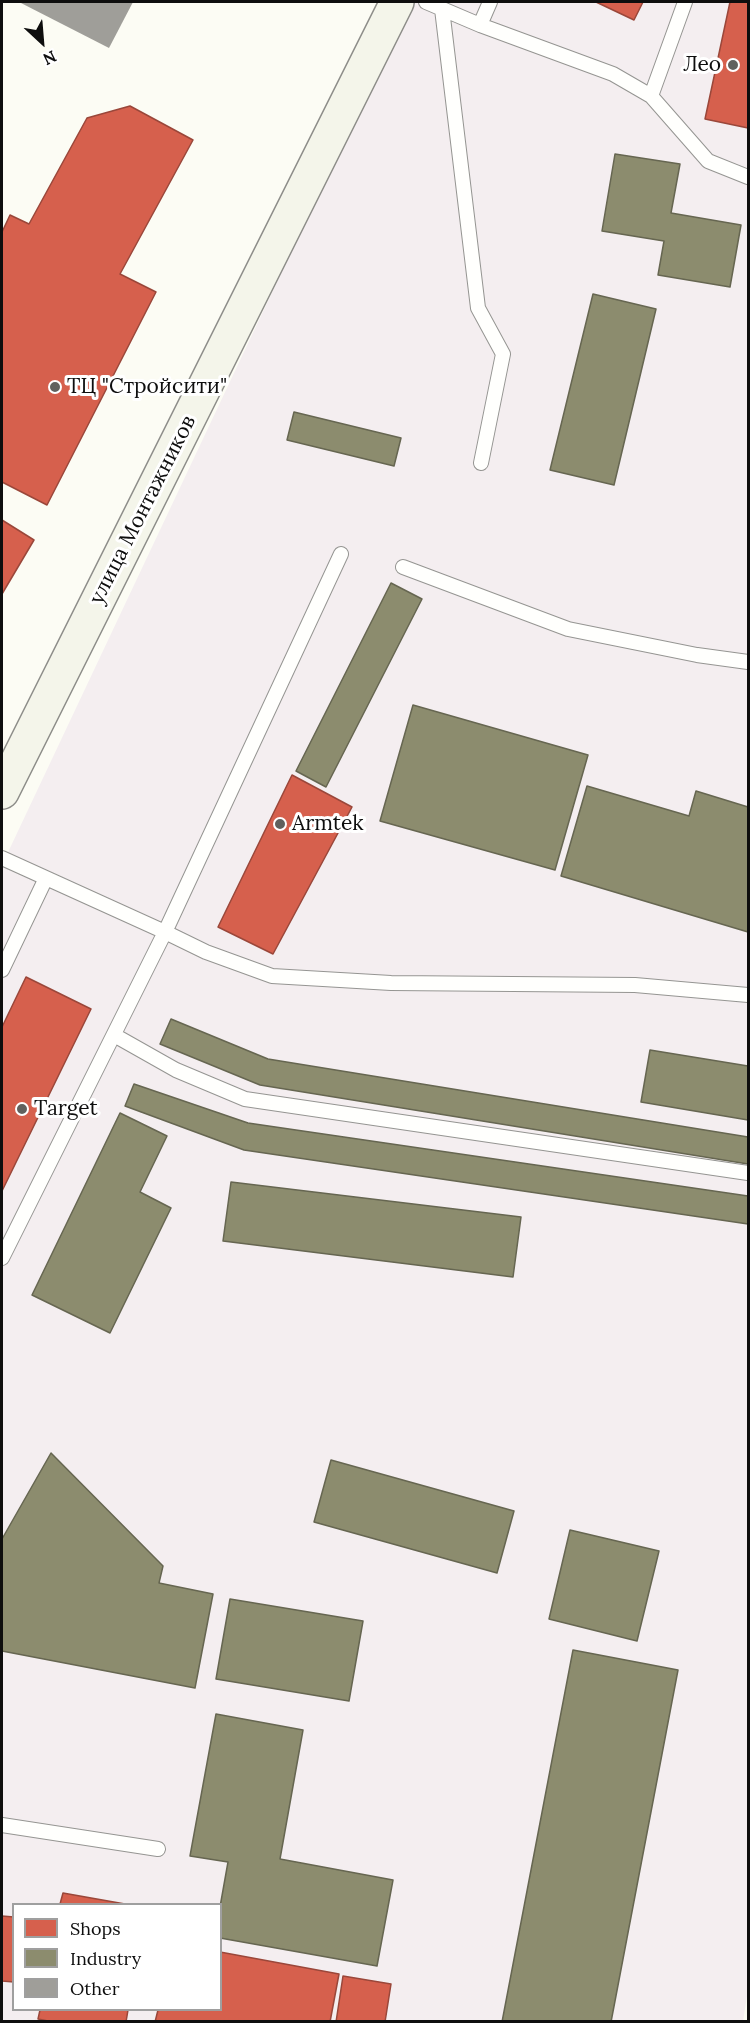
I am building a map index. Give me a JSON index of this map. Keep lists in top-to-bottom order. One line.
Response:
{"streets":{"main road":["улица Монтажников"]},"places":["Лео","ТЦ \"Стройсити\"","Armtek","Target"],"legend":["Shops","Industry","Other"],"north":"bottom right"}
